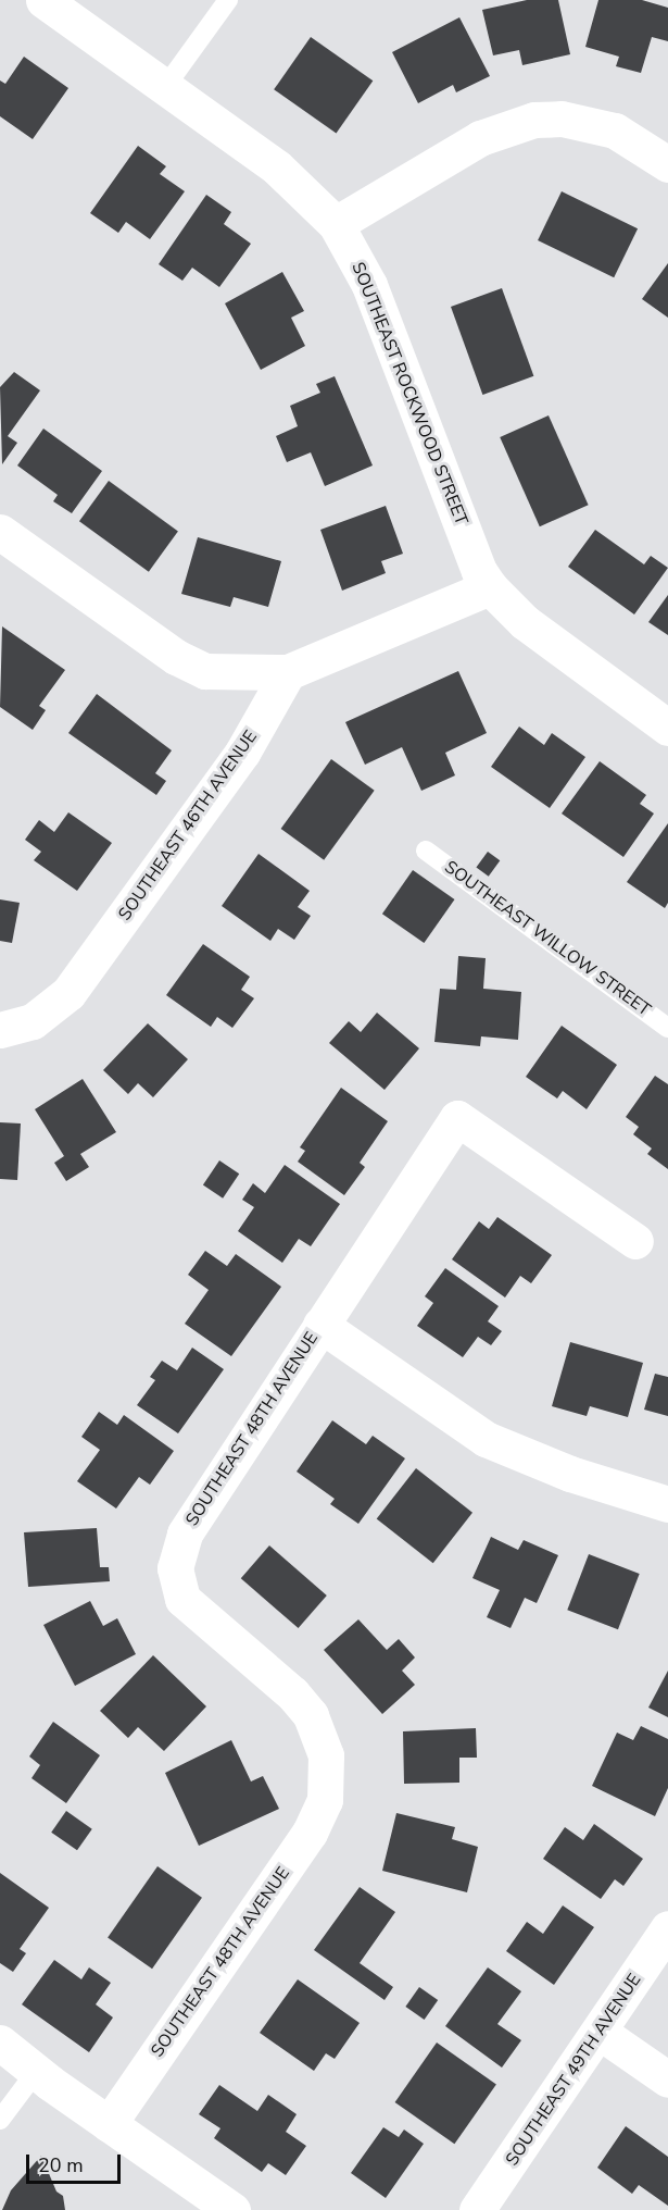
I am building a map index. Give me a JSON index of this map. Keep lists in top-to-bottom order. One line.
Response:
{"streets":{"street":["SOUTHEAST ROCKWOOD STREET","SOUTHEAST 46TH AVENUE","SOUTHEAST 48TH AVENUE","SOUTHEAST 49TH AVENUE"],"lane":["SOUTHEAST WILLOW STREET"]},"scale_bar":"20 m"}
